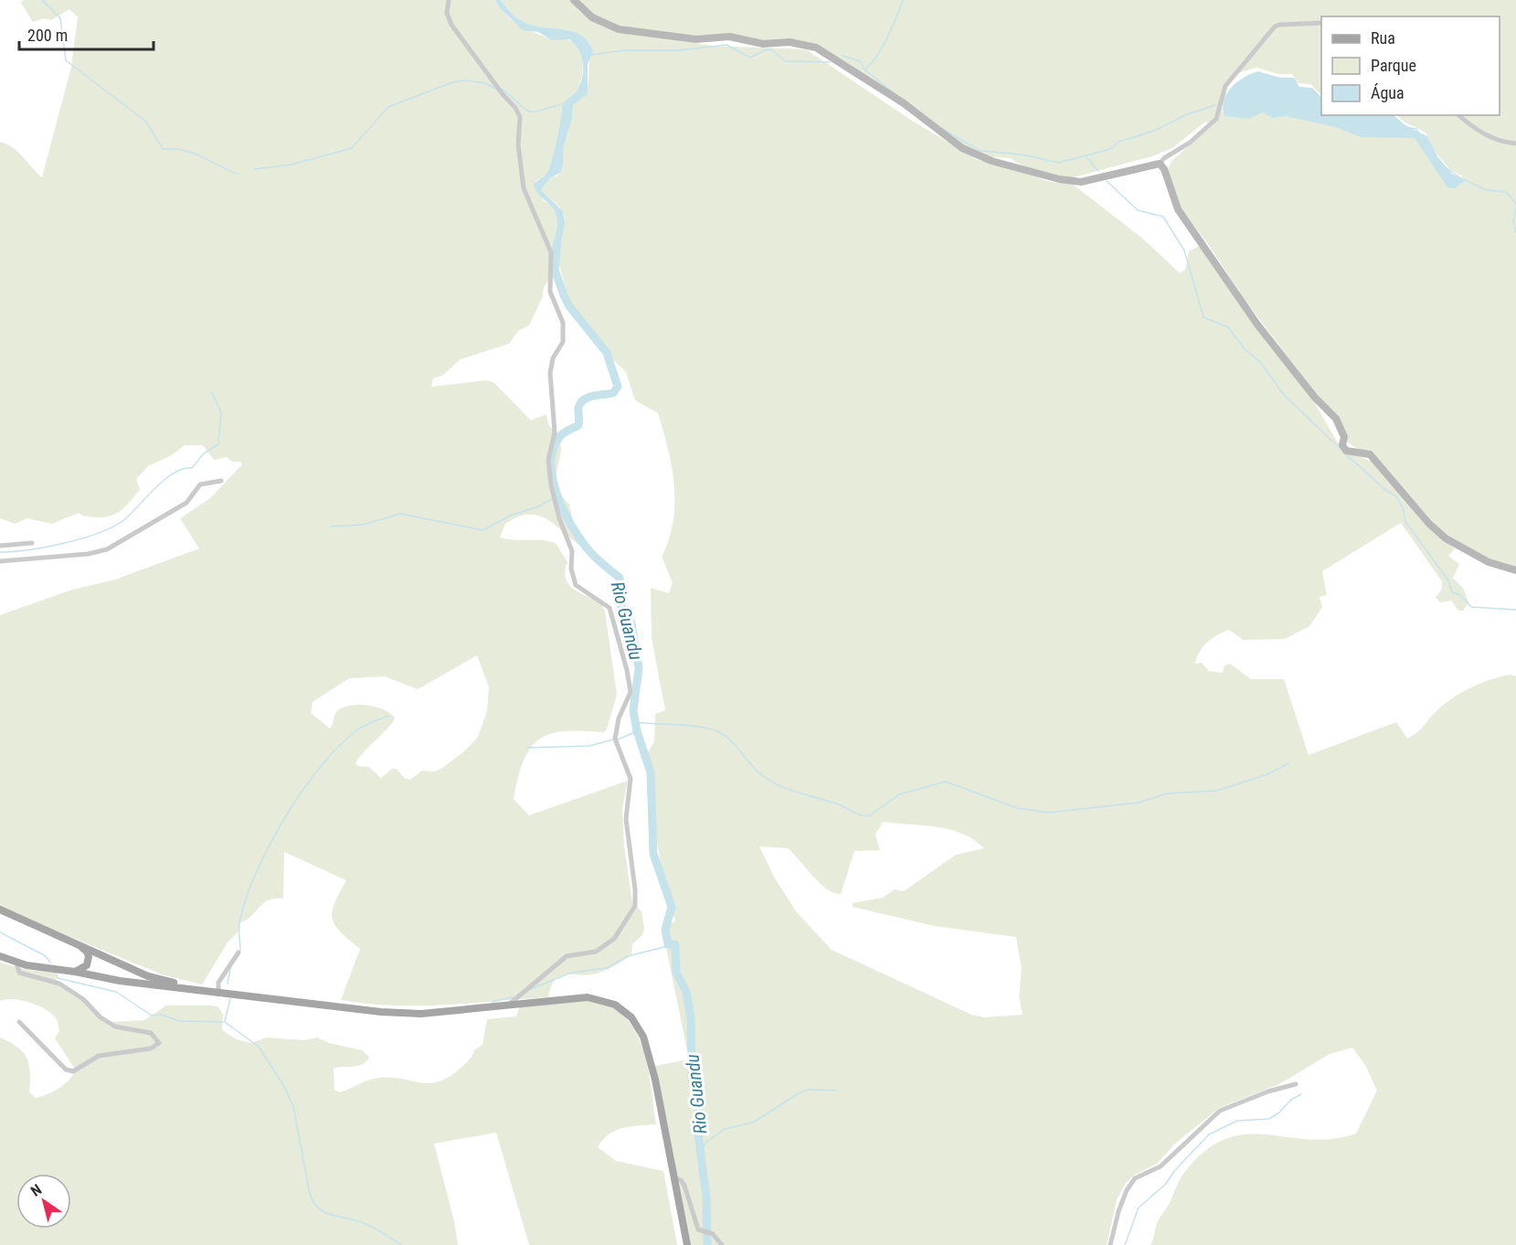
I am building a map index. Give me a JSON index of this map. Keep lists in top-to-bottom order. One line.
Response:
{"water":["Rio Guandu"],"legend":["Rua","Parque","Água"],"scale_bar":"200 m","north":"top left"}
